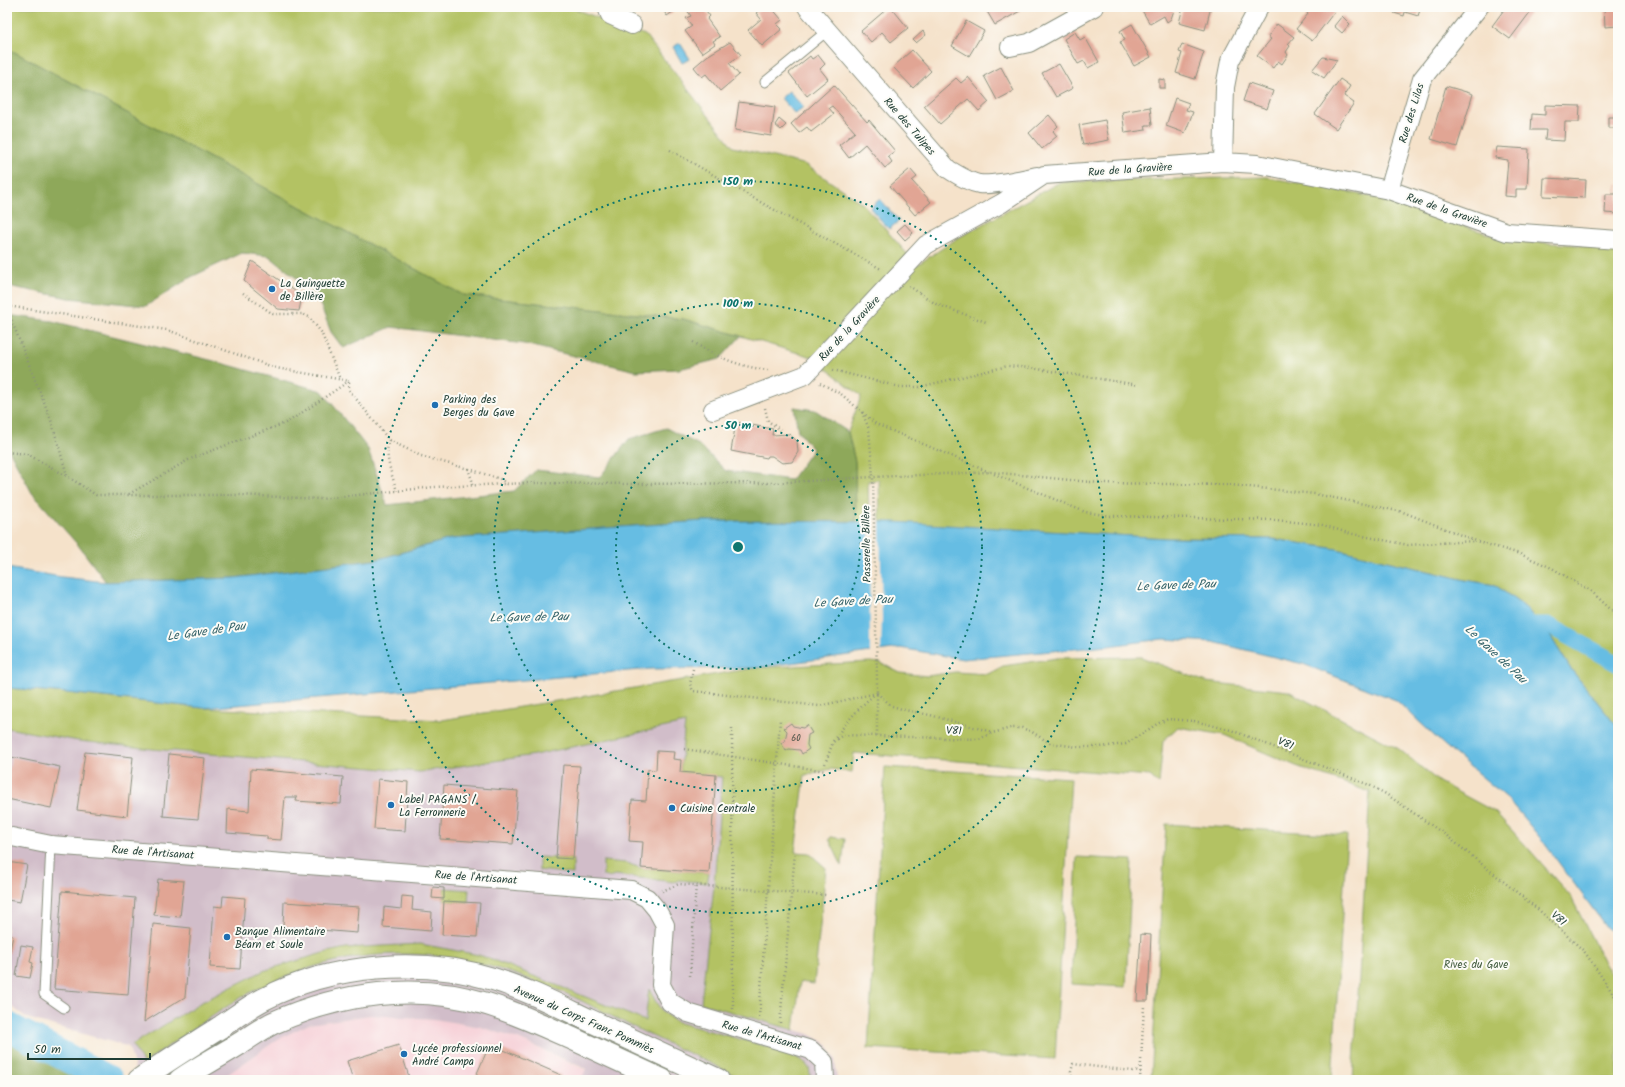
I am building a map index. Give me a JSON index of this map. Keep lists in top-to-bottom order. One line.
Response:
{"streets":{"main road":["Avenue du Corps Franc Pommiès"],"street":["Rue des Lilas","Rue des Tulipes","Rue de la Gravière","Rue de l'Artisanat"],"path":["Passerelle Billère","V81"]},"crossings":[["Rue des Lilas","Rue de la Gravière"],["Rue des Tulipes","Rue de la Gravière"],["Passerelle Billère","V81"]],"water":["Le Gave de Pau"],"parks":["Rives du Gave"],"places":["La Guinguette de Billère","Parking des Berges du Gave","Label PAGANS / La Ferronnerie","Cuisine Centrale","Banque Alimentaire Béarn et Soule","Lycée professionnel André Campa"],"house_numbers":["60"],"scale_bar":"50 m","rings":["150 m","100 m","50 m"]}
